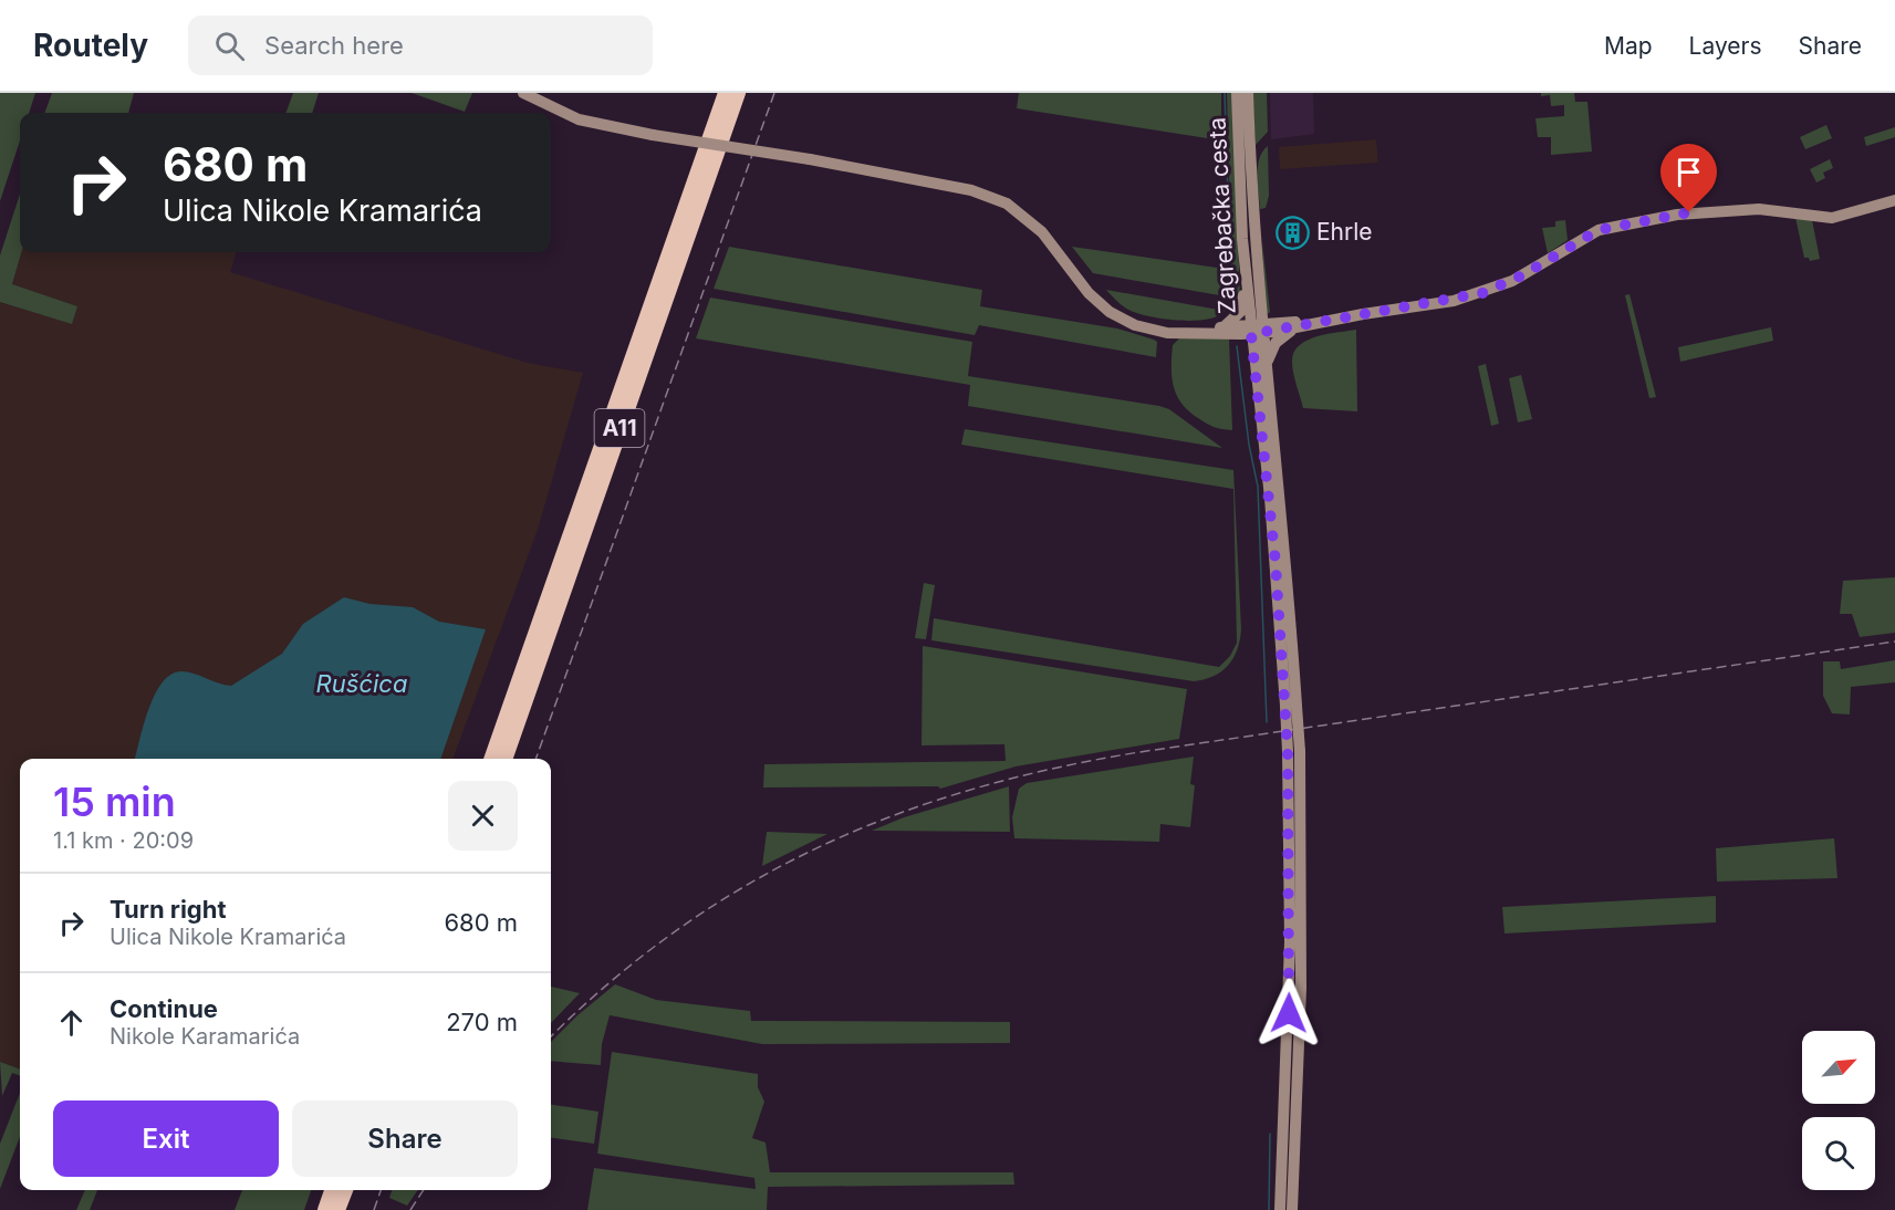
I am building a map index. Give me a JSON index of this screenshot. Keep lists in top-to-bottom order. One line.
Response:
{"streets":{"highway":["A11"],"main road":["Zagrebačka cesta"]},"water":["Rušćica"],"places":{"building":["Ehrle"]},"north":"top right","page":{"header":"Routely","search":"Search here","nav":["Map","Layers","Share"],"turn":["680 m","Ulica Nikole Kramarića"],"heading":["15 min","1.1 km · 20:09"],"list":[{"name":"Turn right","note":"Ulica Nikole Kramarića","value":"680 m"},{"name":"Continue","note":"Nikole Karamarića","value":"270 m"}],"buttons":["Exit","Share"]}}
